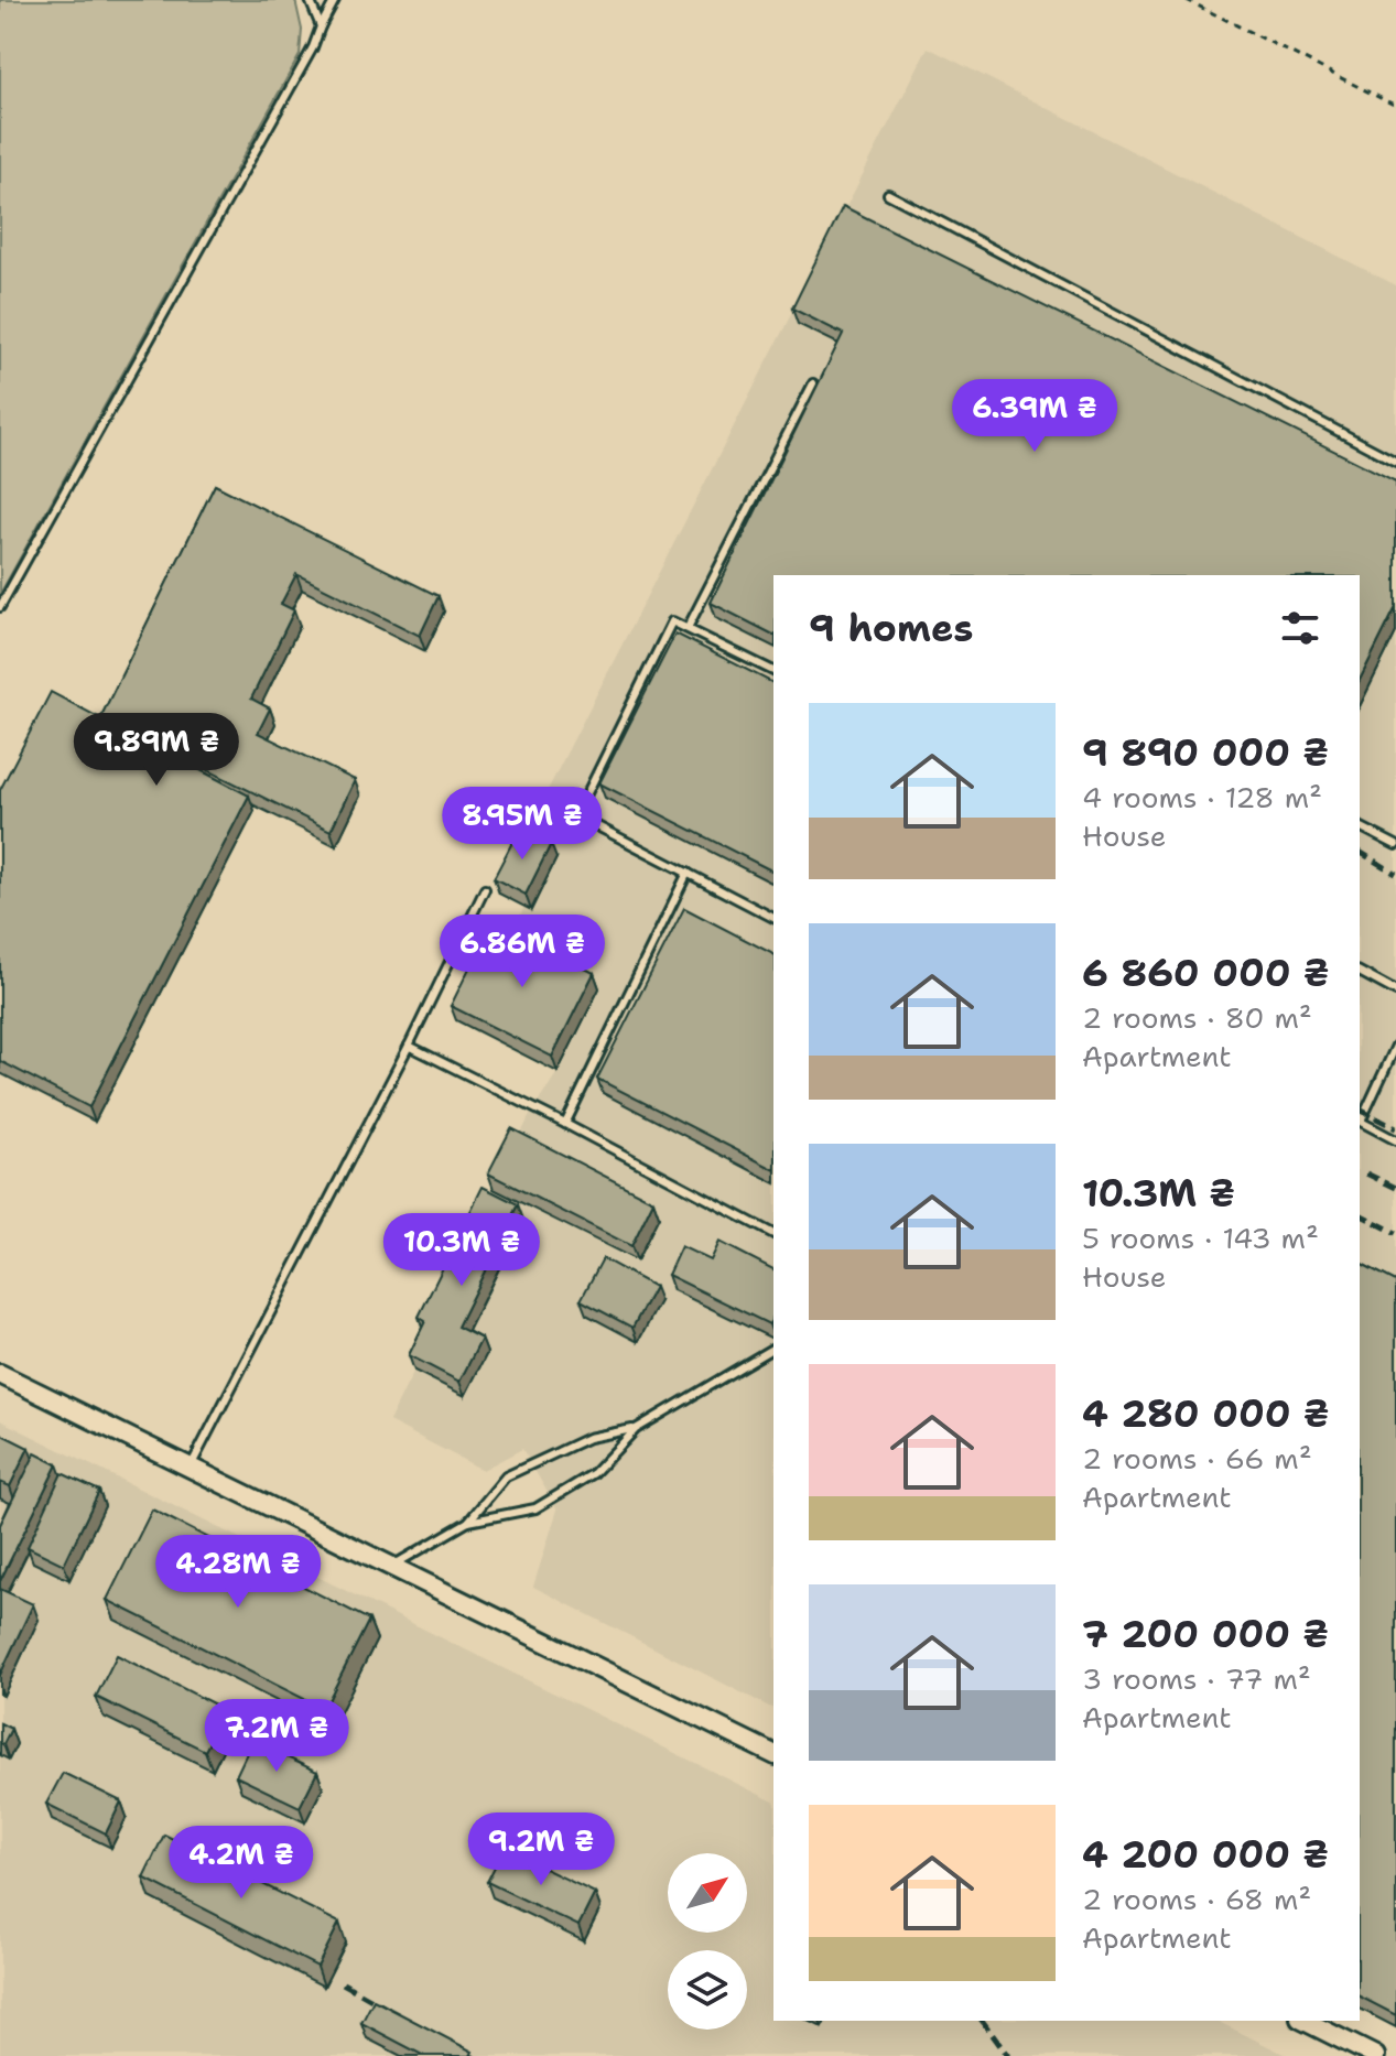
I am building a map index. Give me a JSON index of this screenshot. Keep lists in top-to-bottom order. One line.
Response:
{"north":"top right","page":{"price":["6.39M ₴","9.89M ₴","8.95M ₴","6.86M ₴","10.3M ₴","4.28M ₴","7.2M ₴","9.2M ₴","4.2M ₴"],"heading":"9 homes","list":[{"name":"9 890 000 ₴","note":"4 rooms · 128 m² · House"},{"name":"6 860 000 ₴","note":"2 rooms · 80 m² · Apartment"},{"name":"10.3M ₴","note":"5 rooms · 143 m² · House"},{"name":"4 280 000 ₴","note":"2 rooms · 66 m² · Apartment"},{"name":"7 200 000 ₴","note":"3 rooms · 77 m² · Apartment"},{"name":"4 200 000 ₴","note":"2 rooms · 68 m² · Apartment"}]}}
